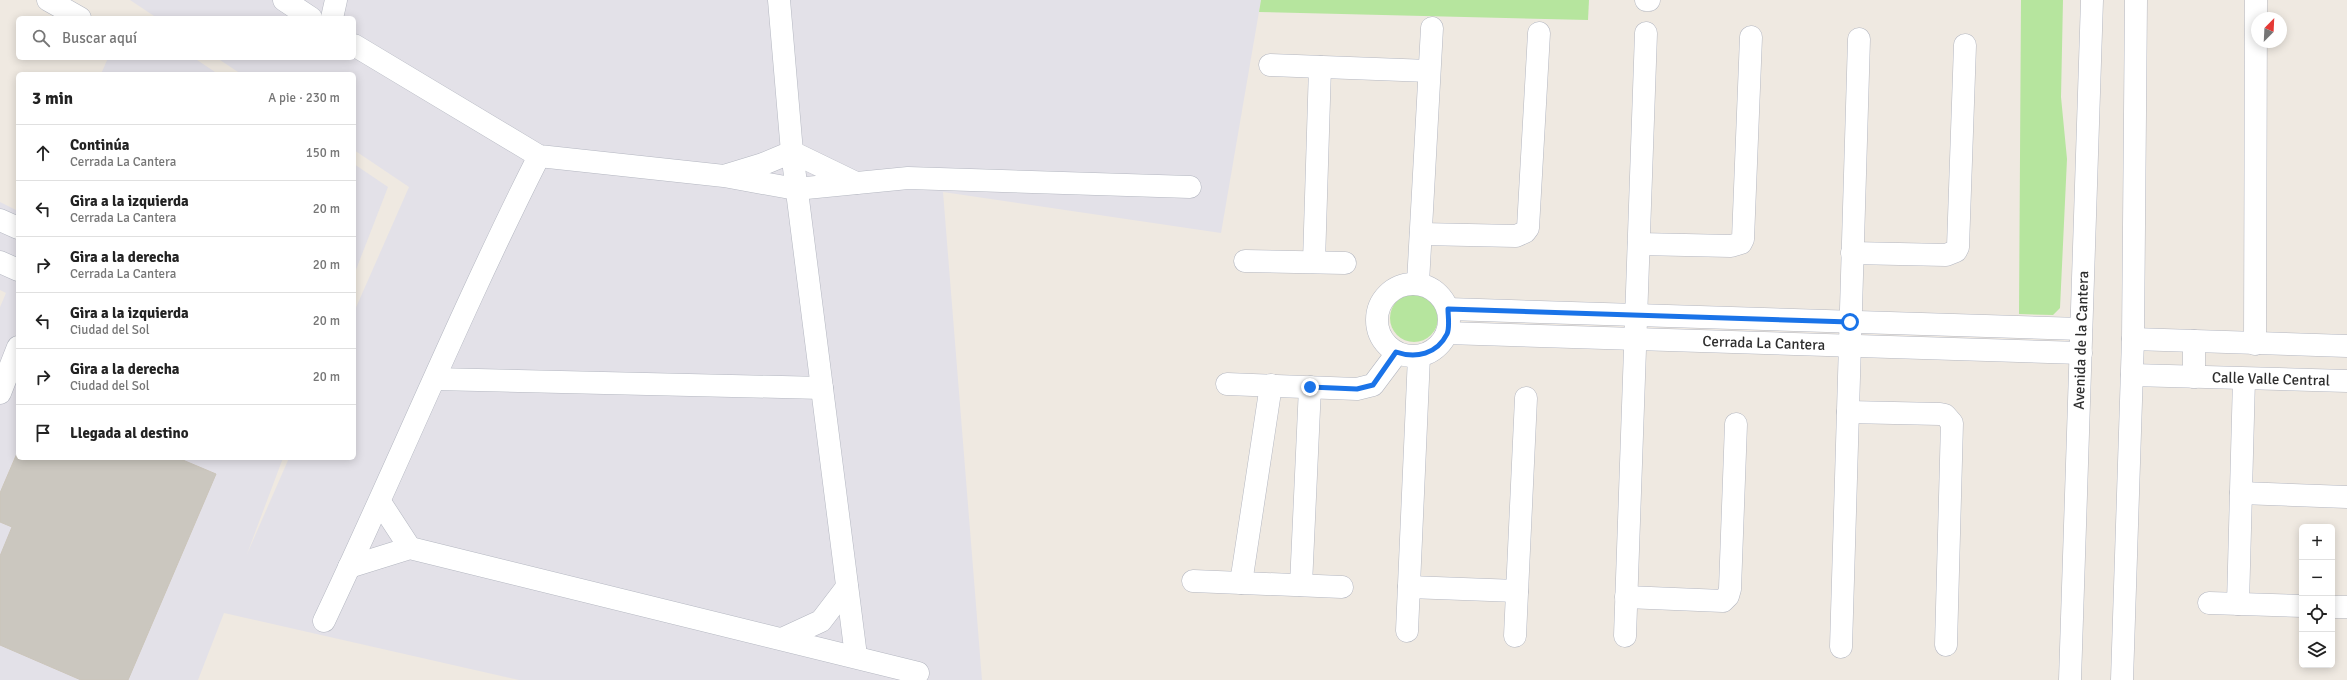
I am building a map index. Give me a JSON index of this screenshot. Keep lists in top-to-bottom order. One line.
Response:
{"streets":{"street":["Avenida de la Cantera","Cerrada La Cantera","Calle Valle Central"]},"crossings":[["Avenida de la Cantera","Cerrada La Cantera"]],"north":"top right","page":{"search":"Buscar aquí","heading":["3 min","A pie · 230 m"],"list":[["Continúa","Cerrada La Cantera","150 m"],["Gira a la izquierda","Cerrada La Cantera","20 m"],["Gira a la derecha","Cerrada La Cantera","20 m"],["Gira a la izquierda","Ciudad del Sol","20 m"],["Gira a la derecha","Ciudad del Sol","20 m"],"Llegada al destino"],"map_buttons":["+","−"]}}
